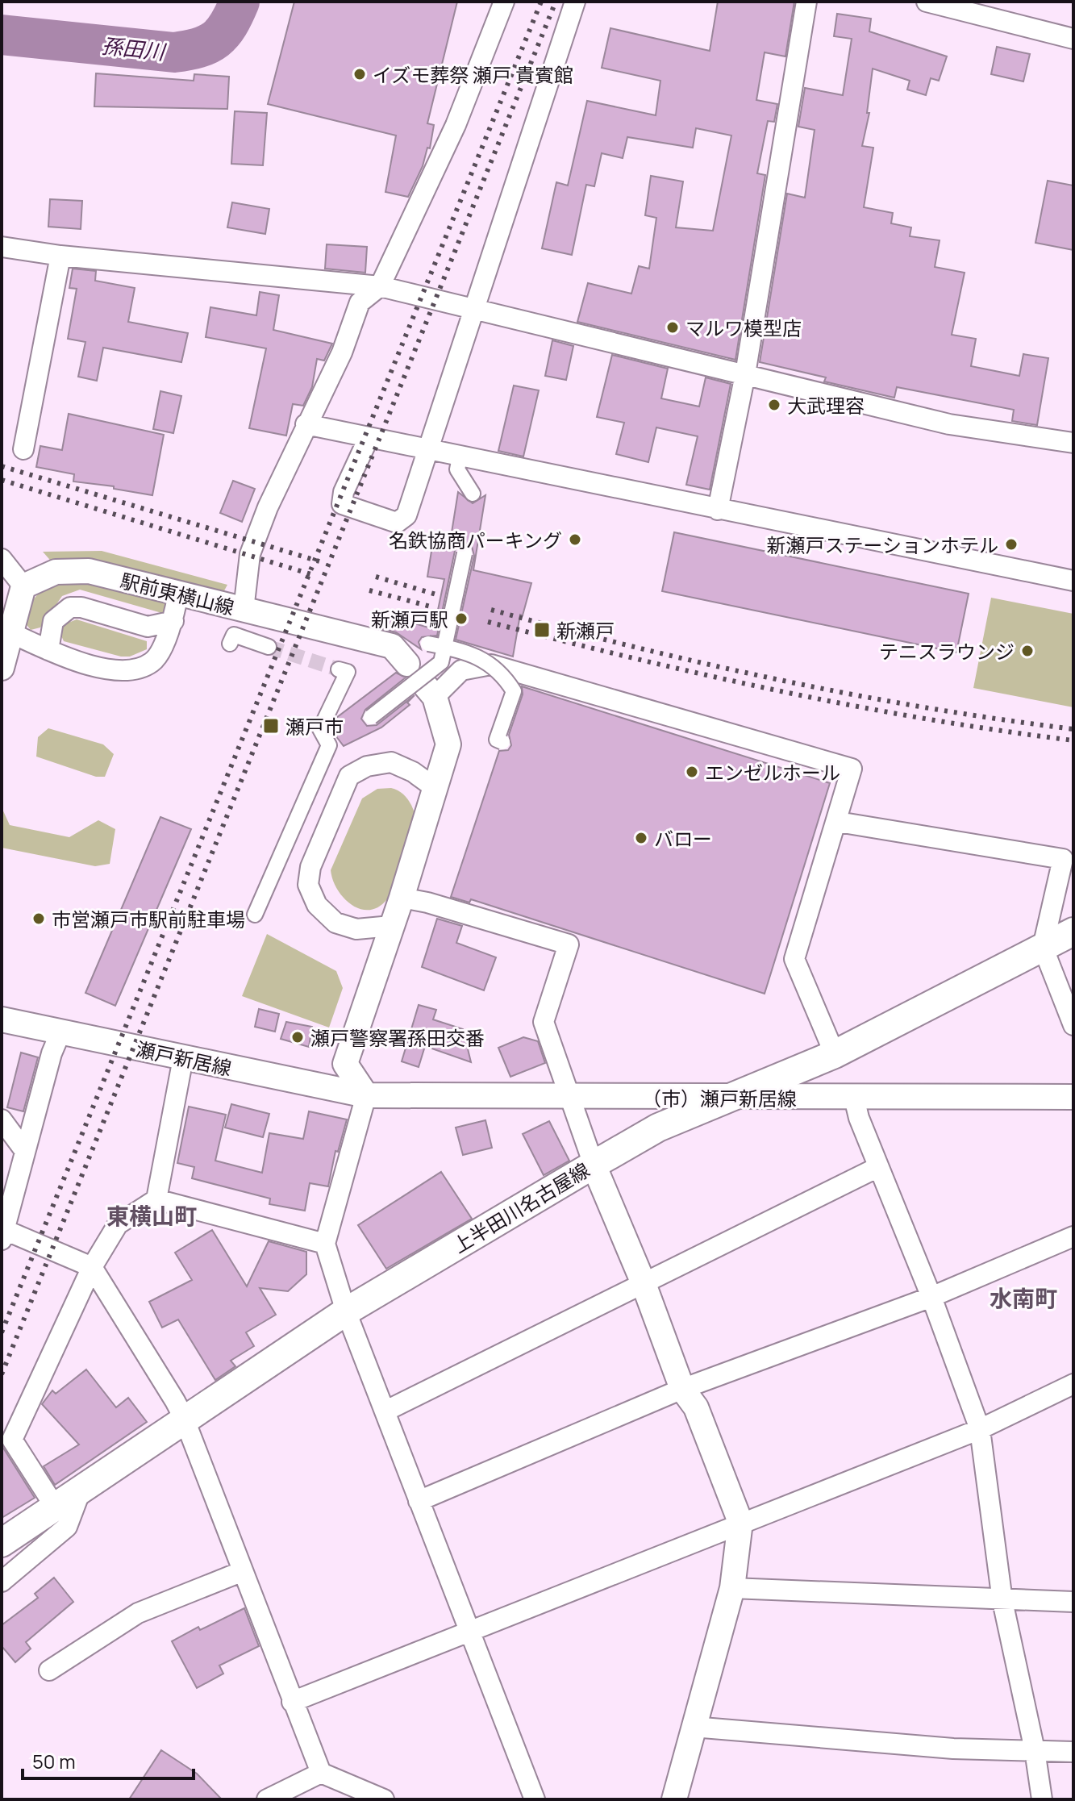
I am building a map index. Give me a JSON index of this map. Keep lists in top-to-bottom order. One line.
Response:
{"streets":{"main road":["上半田川名古屋線"],"street":["駅前東横山線","瀬戸新居線","（市）瀬戸新居線"]},"crossings":[["瀬戸新居線","（市）瀬戸新居線"],["（市）瀬戸新居線","上半田川名古屋線"]],"districts":["東横山町","水南町"],"water":["孫田川"],"places":{"other":["イズモ葬祭 瀬戸 貴賓館","マルワ模型店","大武理容","名鉄協商パーキング","新瀬戸ステーションホテル","新瀬戸駅","テニスラウンジ","エンゼルホール","バロー","市営瀬戸市駅前駐車場","瀬戸警察署孫田交番"],"transit":["新瀬戸","瀬戸市"]},"scale_bar":"50 m"}
